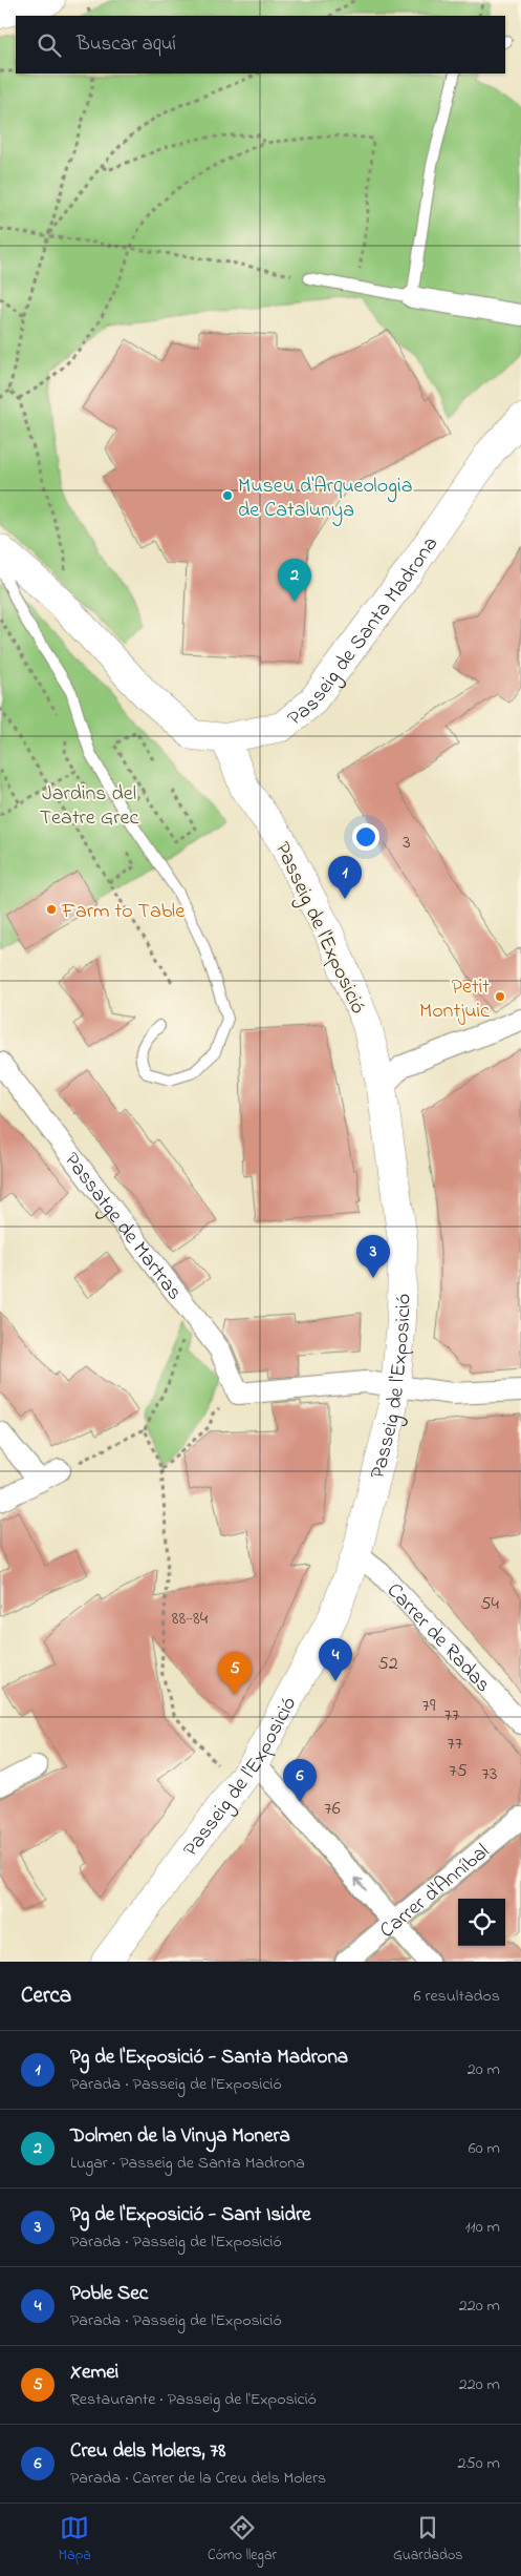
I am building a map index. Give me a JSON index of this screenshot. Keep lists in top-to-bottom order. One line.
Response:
{"streets":{"street":["Passeig de Santa Madrona","Passeig de l'Exposició","Passatge de Martras","Carrer de Radas","Carrer d'Anníbal"]},"crossings":[["Passeig de Santa Madrona","Passeig de l'Exposició"],["Passeig de l'Exposició","Carrer de Radas"]],"parks":["Jardins del Teatre Grec"],"places":["Museu d'Arqueologia de Catalunya","Farm to Table","Petit Montjuic"],"house_numbers":["3","54","88-84","52","79","77","77","75","73","76"],"page":{"search":"Buscar aquí","pins":["2","1","3","4","5","6"],"heading":["Cerca","6 resultados"],"list":[{"mark":"1","name":"Pg de l'Exposició - Santa Madrona","note":"Parada · Passeig de l'Exposició","value":"20 m"},{"mark":"2","name":"Dolmen de la Vinya Monera","note":"Lugar · Passeig de Santa Madrona","value":"60 m"},{"mark":"3","name":"Pg de l'Exposició - Sant Isidre","note":"Parada · Passeig de l'Exposició","value":"110 m"},{"mark":"4","name":"Poble Sec","note":"Parada · Passeig de l'Exposició","value":"220 m"},{"mark":"5","name":"Xemei","note":"Restaurante · Passeig de l'Exposició","value":"220 m"},{"mark":"6","name":"Creu dels Molers, 78","note":"Parada · Carrer de la Creu dels Molers","value":"250 m"}],"nav":["Mapa","Cómo llegar","Guardados"]}}
